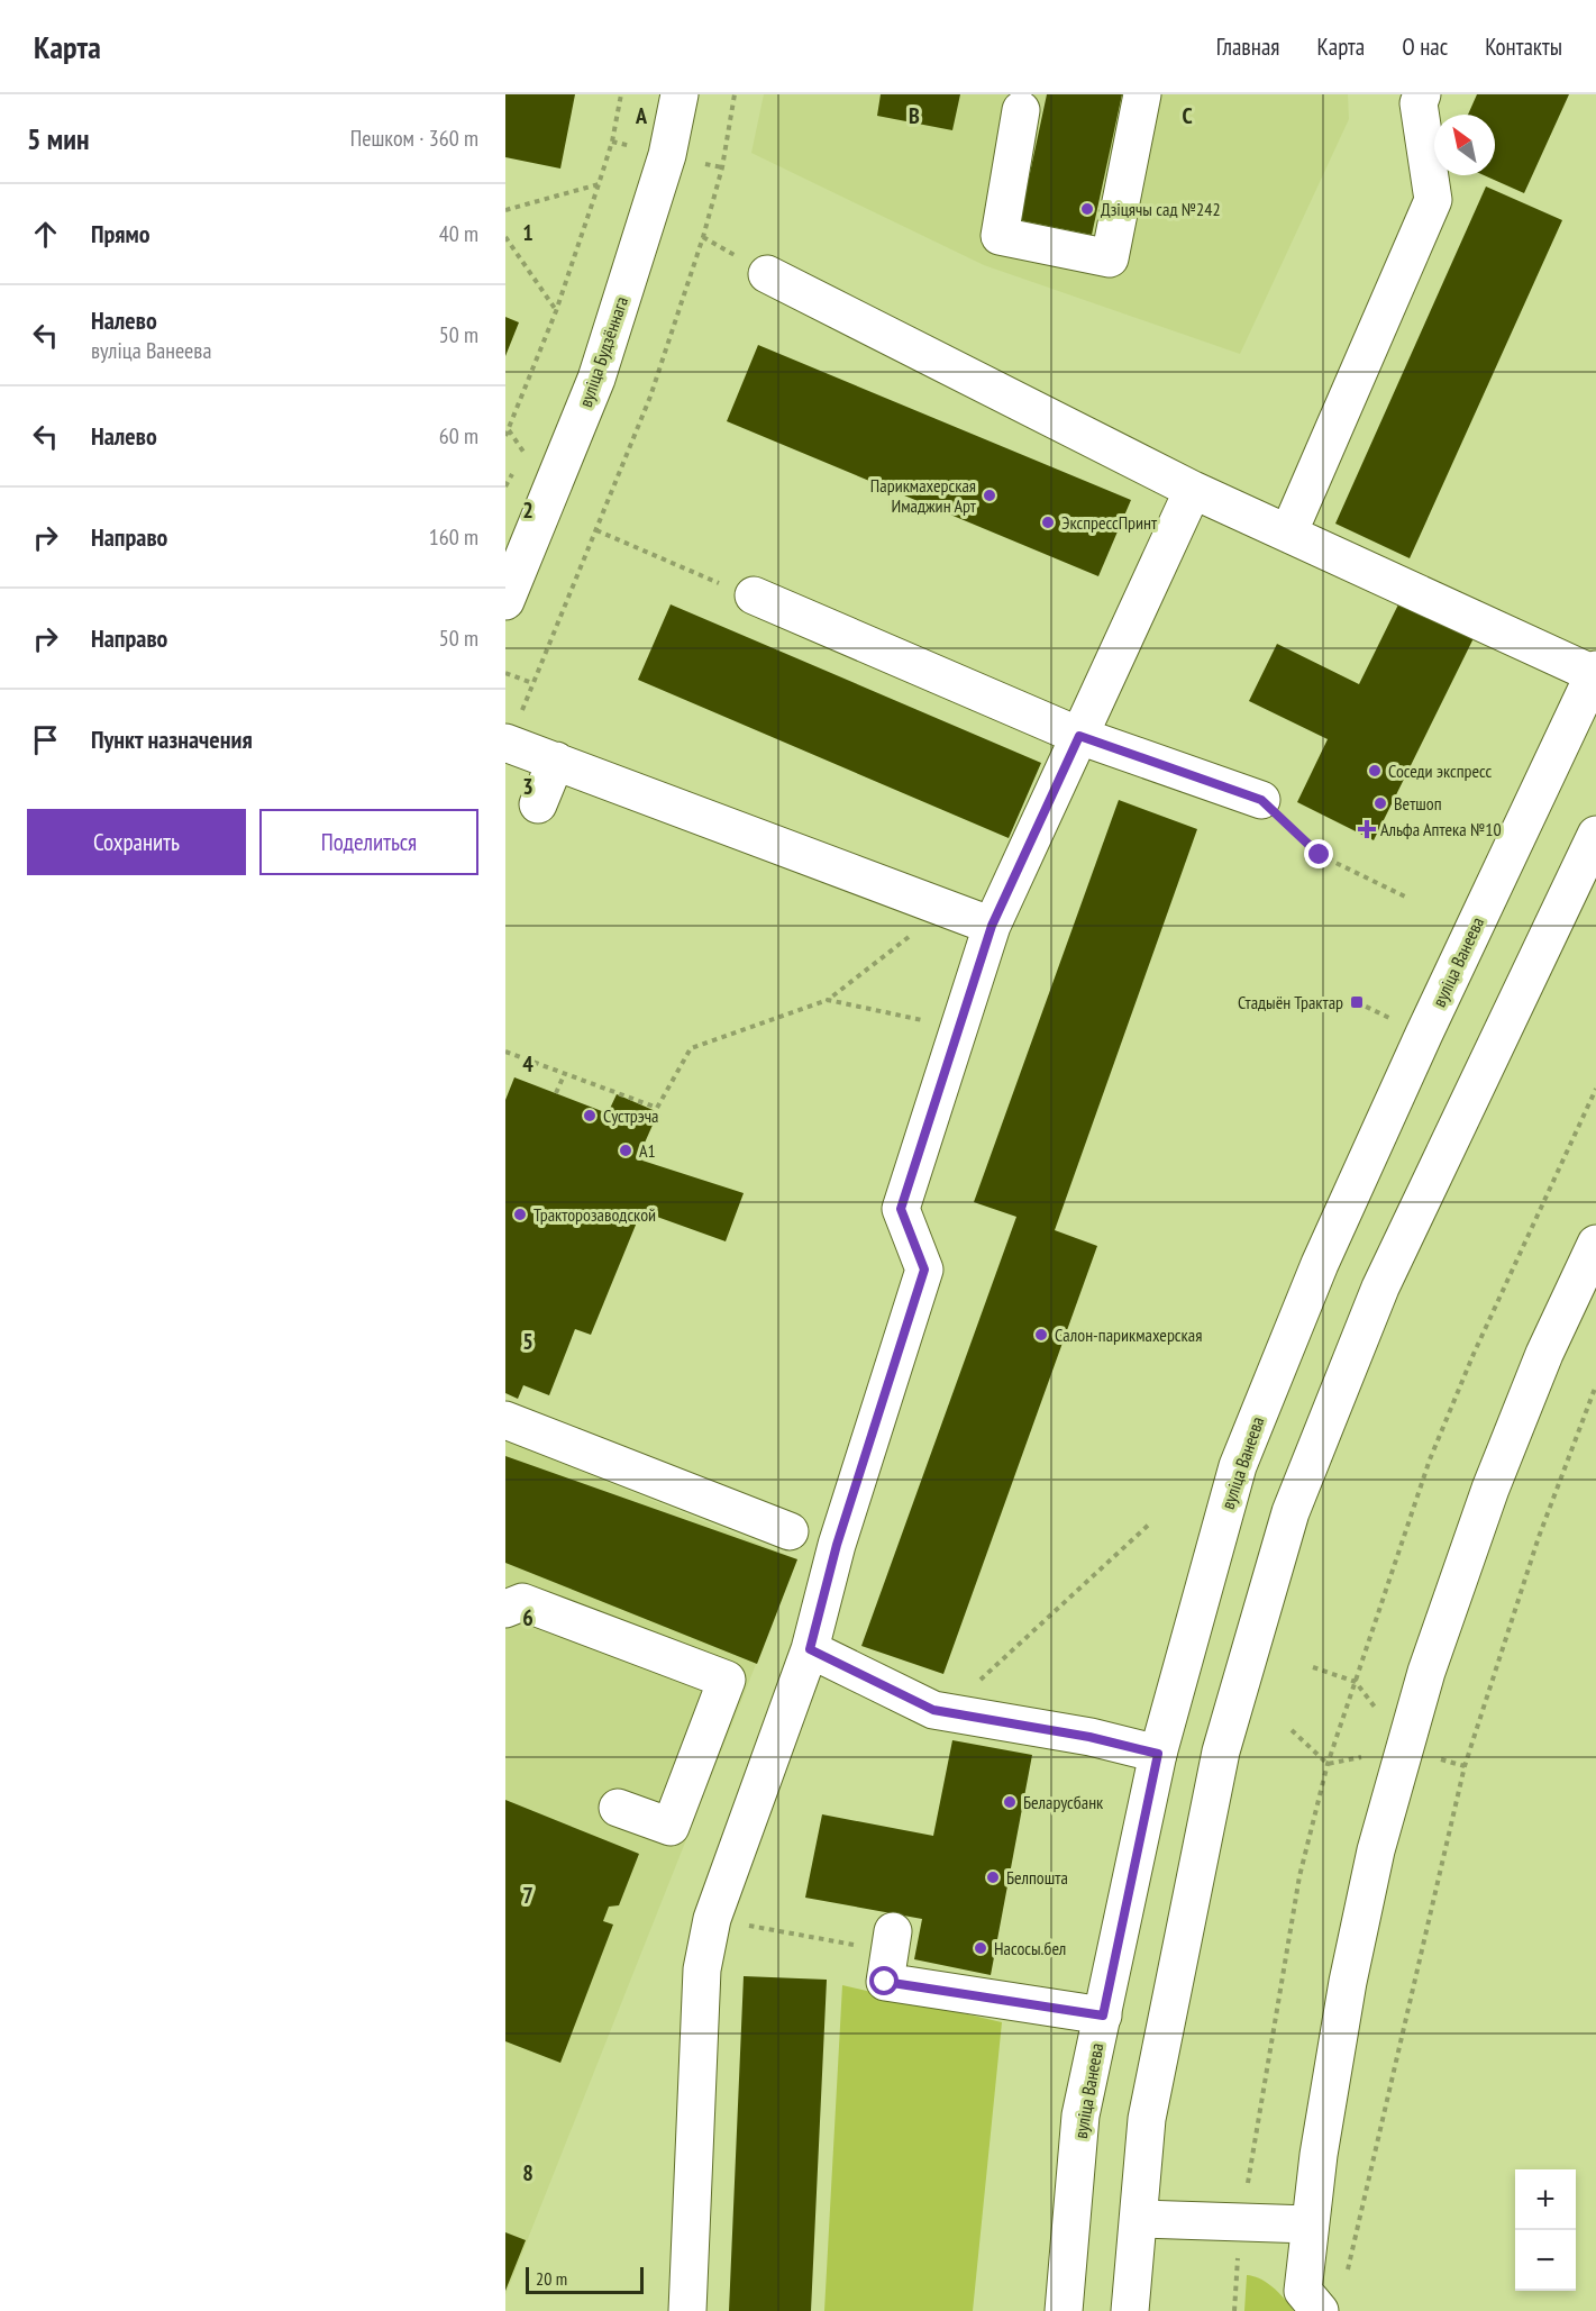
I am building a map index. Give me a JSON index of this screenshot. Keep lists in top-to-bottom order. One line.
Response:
{"streets":{"main road":["вуліца Будзённага","вуліца Ванеева"]},"places":{"other":["Дзіцячы сад №242","Парикмахерская Имаджин Арт","ЭкспрессПринт","Соседи экспресс","Ветшоп","Сустрэча","A1","Тракторозаводской","Салон-парикмахерская","Беларусбанк","Белпошта","Насосы.бел"],"health":["Альфа Аптека №10"],"transit":["Стадыён Трактар"]},"scale_bar":"20 m","north":"top left","page":{"header":"Карта","nav":["Главная","Карта","О нас","Контакты"],"heading":["5 мин","Пешком · 360 m"],"list":[["Прямо","40 m"],["Налево","вуліца Ванеева","50 m"],["Налево","60 m"],["Направо","160 m"],["Направо","50 m"],"Пункт назначения"],"buttons":["Сохранить","Поделиться"],"map_buttons":["+","−"],"scale":"20 m"},"grid":{"columns":["A","B","C"],"rows":["1","2","3","4","5","6","7","8"]}}
